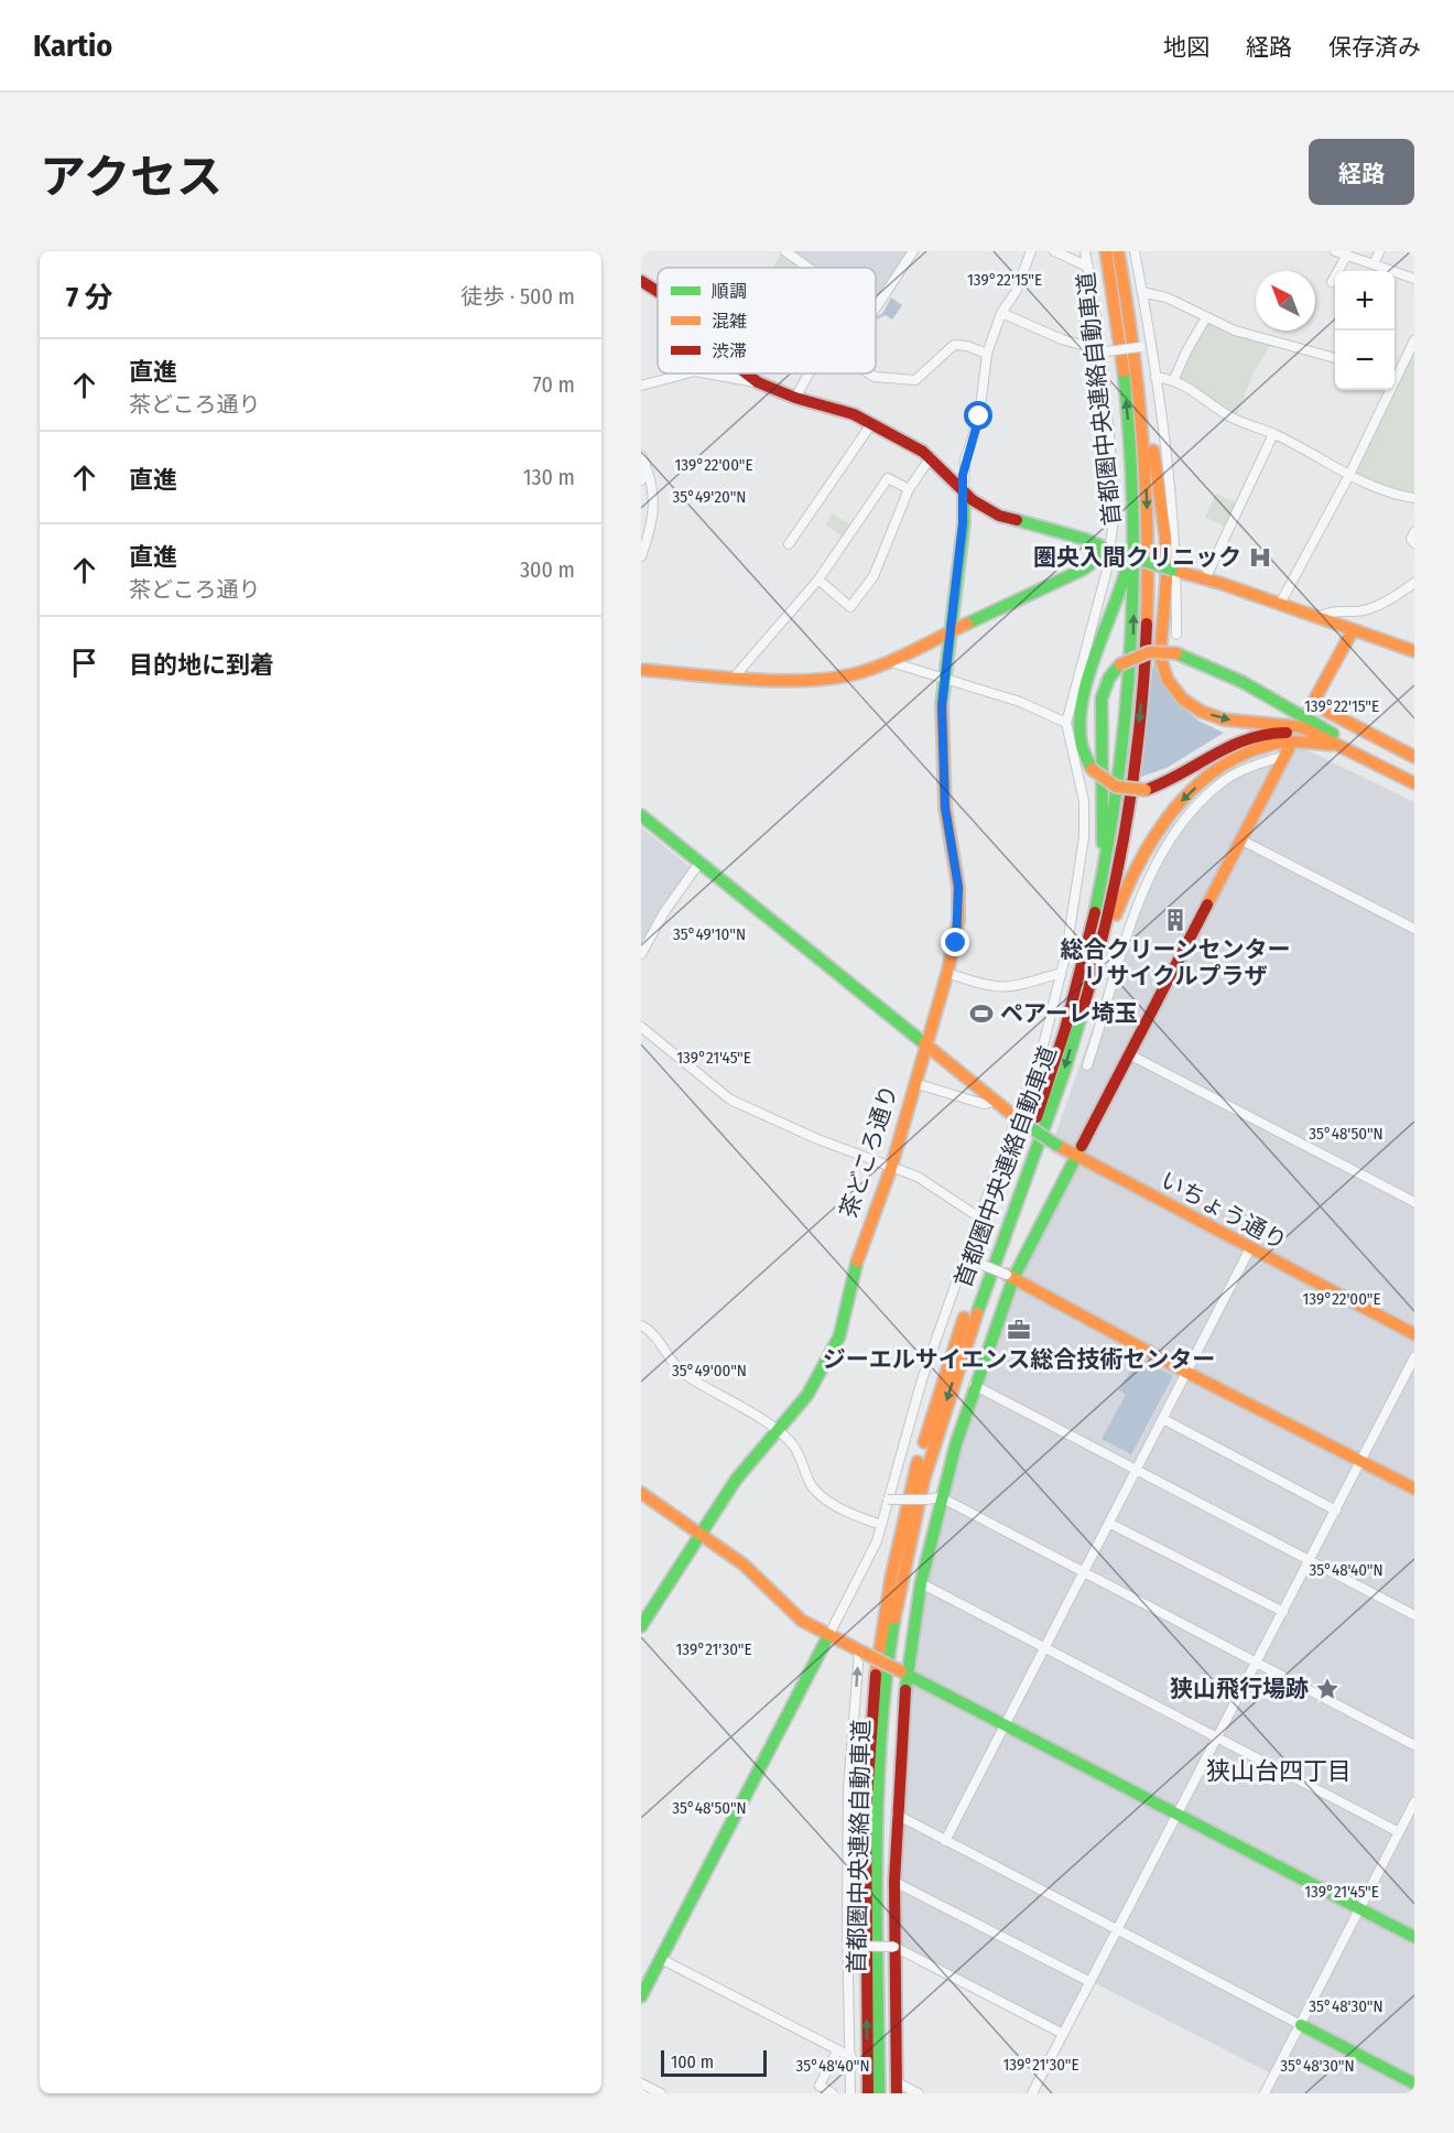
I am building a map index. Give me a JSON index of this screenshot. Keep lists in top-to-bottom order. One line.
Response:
{"streets":{"main road":["首都圏中央連絡自動車道","茶どころ通り","いちょう通り"]},"crossings":[["茶どころ通り","いちょう通り"]],"districts":["狭山台四丁目"],"places":{"hospital":["圏央入間クリニック"],"building":["総合クリーンセンター リサイクルプラザ"],"sports":["ペアーレ埼玉"],"office":["ジーエルサイエンス総合技術センター"],"place":["狭山飛行場跡"]},"legend":["順調","混雑","渋滞"],"scale_bar":"100 m","north":"top left","page":{"header":"Kartio","nav":["地図","経路","保存済み"],"title":"アクセス","buttons":"経路","heading":["7 分","徒歩 · 500 m"],"map_buttons":["+","−"],"list":[["直進","茶どころ通り","70 m"],["直進","130 m"],["直進","茶どころ通り","300 m"],"目的地に到着"],"scale":"100 m"},"coordinates":["139°22'15\"E","139°22'00\"E","35°49'20\"N","35°49'10\"N","139°21'45\"E","35°48'50\"N","35°49'00\"N","35°48'40\"N","139°21'30\"E","35°48'30\"N"]}
